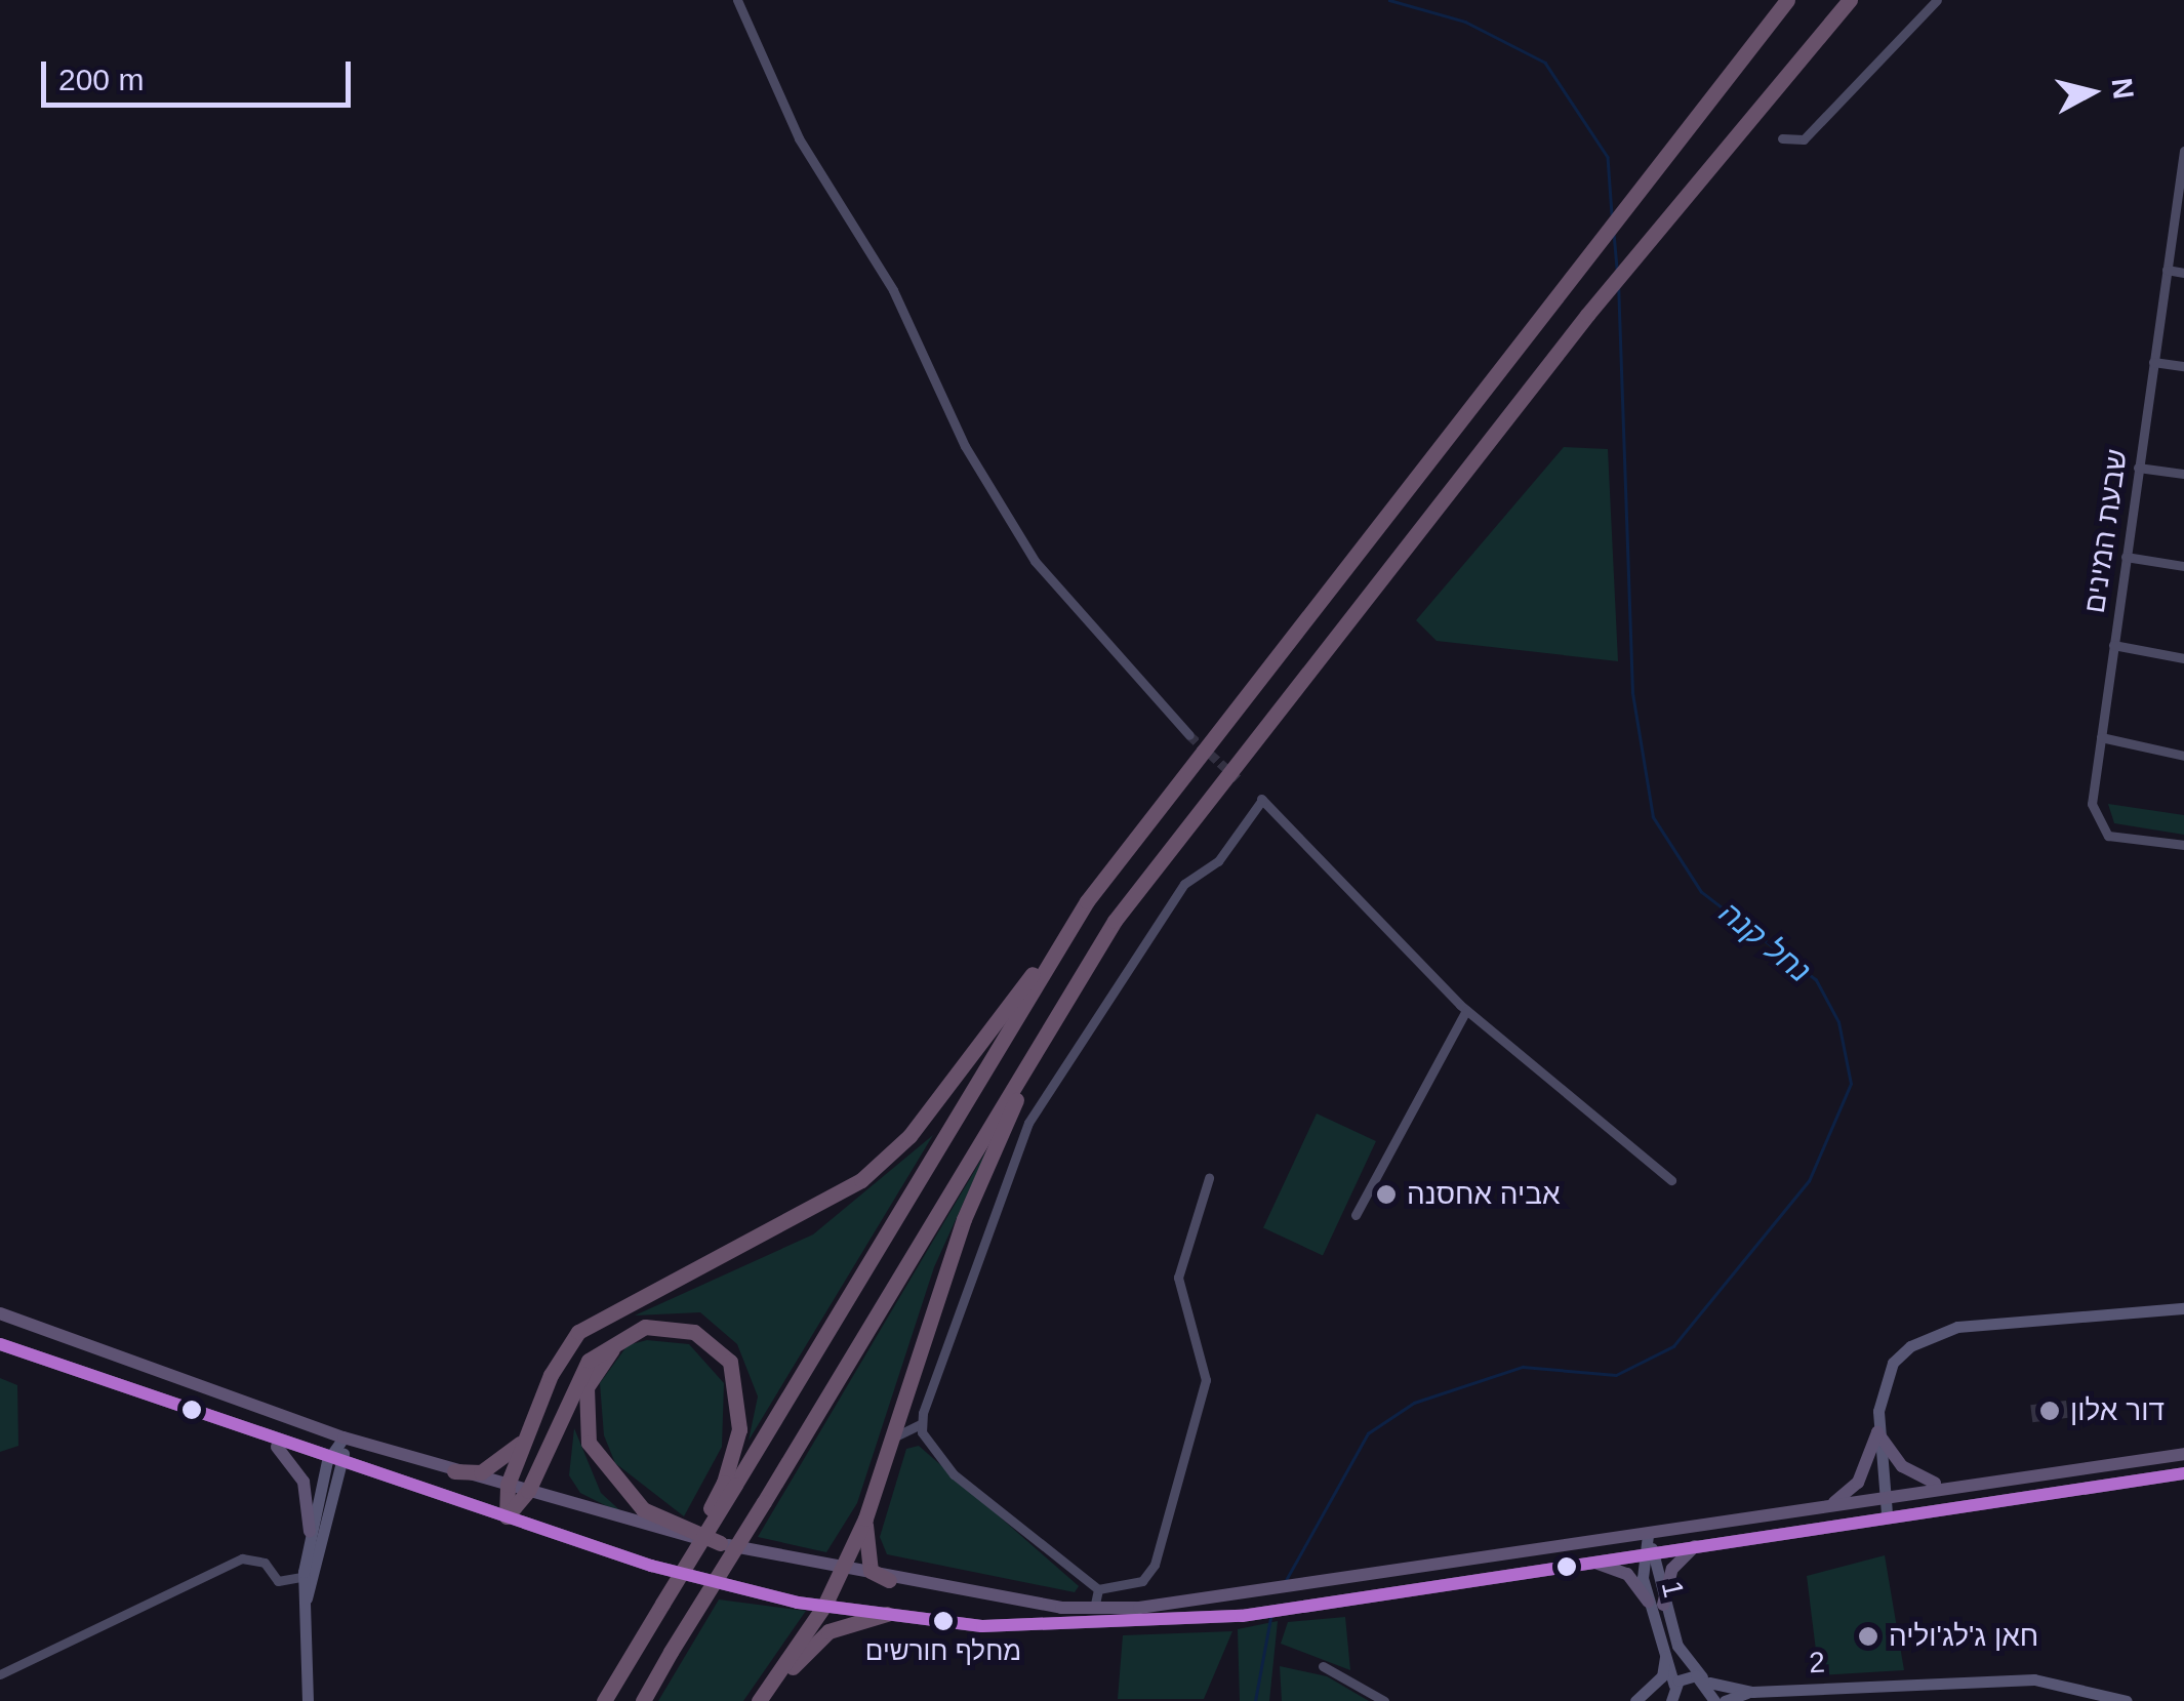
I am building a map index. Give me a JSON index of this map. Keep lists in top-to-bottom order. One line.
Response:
{"streets":{"street":["שבעת המינים","1","2"]},"crossings":[["1","2"]],"water":["נחל קנה"],"places":["אביה אחסנה","דור אלון","מחלף חורשים","חאן ג'לג'וליה"],"scale_bar":"200 m","north":"right"}
